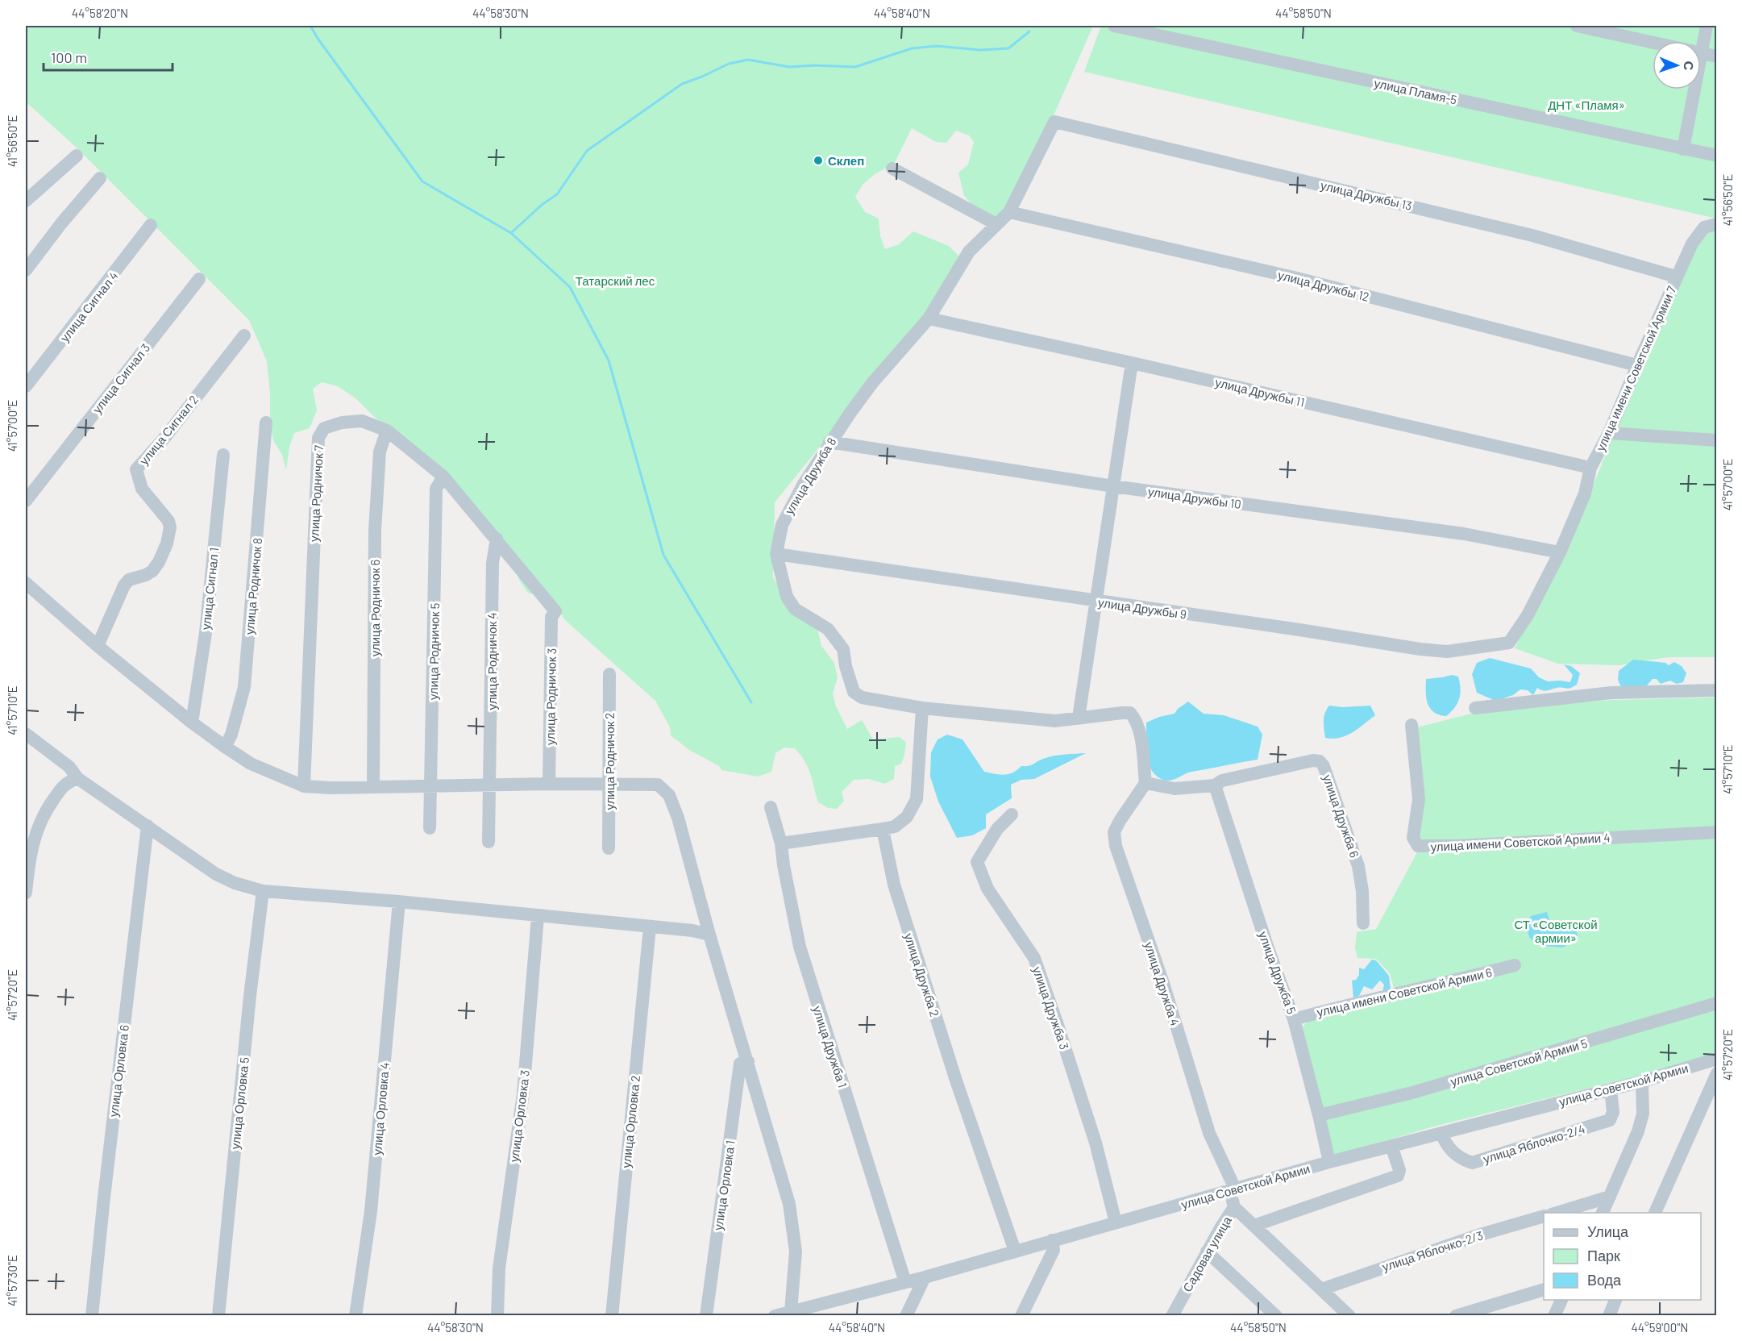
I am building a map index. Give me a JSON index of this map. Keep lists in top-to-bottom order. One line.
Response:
{"streets":{"street":["улица Пламя-5","улица Дружбы 13","улица Дружбы 12","улица Сигнал 4","улица имени Советской Армии 7","улица Сигнал 3","улица Дружбы 11","улица Сигнал 2","улица Дружба 8","улица Родничок 7","улица Дружбы 10","улица Родничок 8","улица Сигнал 1","улица Родничок 6","улица Дружбы 9","улица Родничок 5","улица Родничок 4","улица Родничок 3","улица Родничок 2","улица Дружба 6","улица имени Советской Армии 4","улица Дружба 5","улица Дружба 2","улица Дружба 4","улица имени Советской Армии 6","улица Дружба 3","улица Дружба 1","улица Советской Армии 5","улица Орловка 6","улица Советской Армии","улица Орловка 5","улица Орловка 4","улица Орловка 3","улица Орловка 2","улица Яблочко-2/4","улица Орловка 1","улица Яблочко-2/3","Садовая улица"]},"crossings":[["улица Дружбы 13","улица имени Советской Армии 7"],["улица Дружбы 13","улица Дружба 8"],["улица Дружбы 12","улица имени Советской Армии 7"],["улица Дружбы 12","улица Дружба 8"],["улица имени Советской Армии 7","улица Дружбы 11"],["улица имени Советской Армии 7","улица Дружбы 10"],["улица имени Советской Армии 7","улица Дружбы 9"],["улица Дружбы 11","улица Дружба 8"],["улица Дружба 8","улица Дружбы 10"],["улица Дружба 8","улица Дружбы 9"],["улица Дружба 8","улица Дружба 4"],["улица Родничок 7","улица Родничок 6"],["улица Родничок 7","улица Родничок 5"],["улица Родничок 7","улица Родничок 4"],["улица Родничок 7","улица Родничок 3"],["улица Дружба 6","улица Дружба 5"],["улица Дружба 5","улица имени Советской Армии 6"],["улица Дружба 5","улица Советской Армии 5"],["улица Дружба 5","улица Советской Армии"],["улица Дружба 2","улица Советской Армии"],["улица Дружба 4","улица Советской Армии"],["улица Дружба 4","Садовая улица"],["улица Дружба 3","улица Советской Армии"],["улица Дружба 1","улица Советской Армии"],["улица Советской Армии","улица Яблочко-2/4"],["улица Советской Армии","Садовая улица"]],"parks":["ДНТ «Пламя»","Татарский лес","СТ «Советской армии»"],"places":["Склеп"],"legend":["Улица","Парк","Вода"],"scale_bar":"100 m","north":"right","coordinates":["44°58'20\"N","44°58'30\"N","44°58'40\"N","44°58'50\"N","41°56'50\"E","41°57'00\"E","41°57'10\"E","41°57'20\"E","41°57'30\"E","44°59'00\"N"]}
